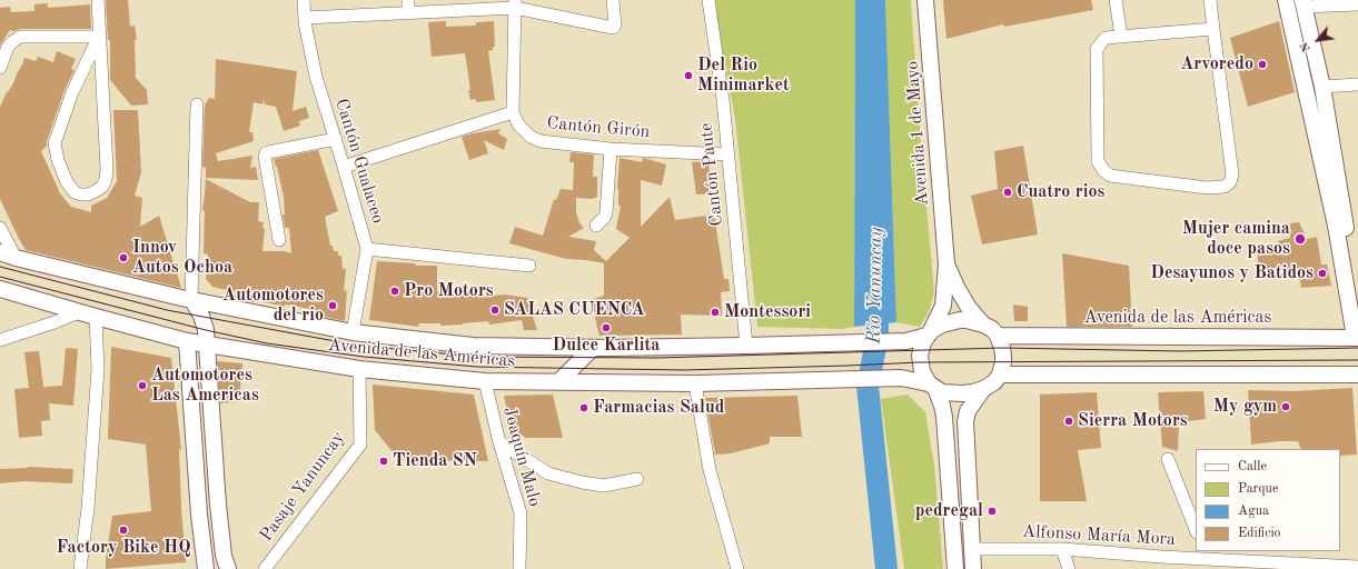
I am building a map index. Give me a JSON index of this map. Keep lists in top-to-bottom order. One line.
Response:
{"streets":{"main road":["Avenida 1 de Mayo","Avenida de las Américas"],"street":["Cantón Girón","Cantón Gualaceo","Cantón Paute","Joaquín Malo","Pasaje Yanuncay","Alfonso María Mora"]},"crossings":[["Cantón Girón","Cantón Paute"],["Avenida 1 de Mayo","Avenida de las Américas"],["Cantón Gualaceo","Avenida de las Américas"],["Cantón Paute","Avenida de las Américas"],["Avenida de las Américas","Joaquín Malo"],["Avenida de las Américas","Pasaje Yanuncay"]],"water":["Río Yanuncay"],"places":["Arvoredo","Del Rio Minimarket","Cuatro rios","Mujer camina doce pasos","Innov Autos Ochoa","Desayunos y Batidos","Pro Motors","Automotores del rio","SALAS CUENCA","Montessori","Dulce Karlita","Automotores Las Americas","My gym","Farmacias Salud","Sierra Motors","Tienda SN","pedregal","Factory Bike HQ"],"legend":["Calle","Parque","Agua","Edificio"],"north":"bottom left"}
